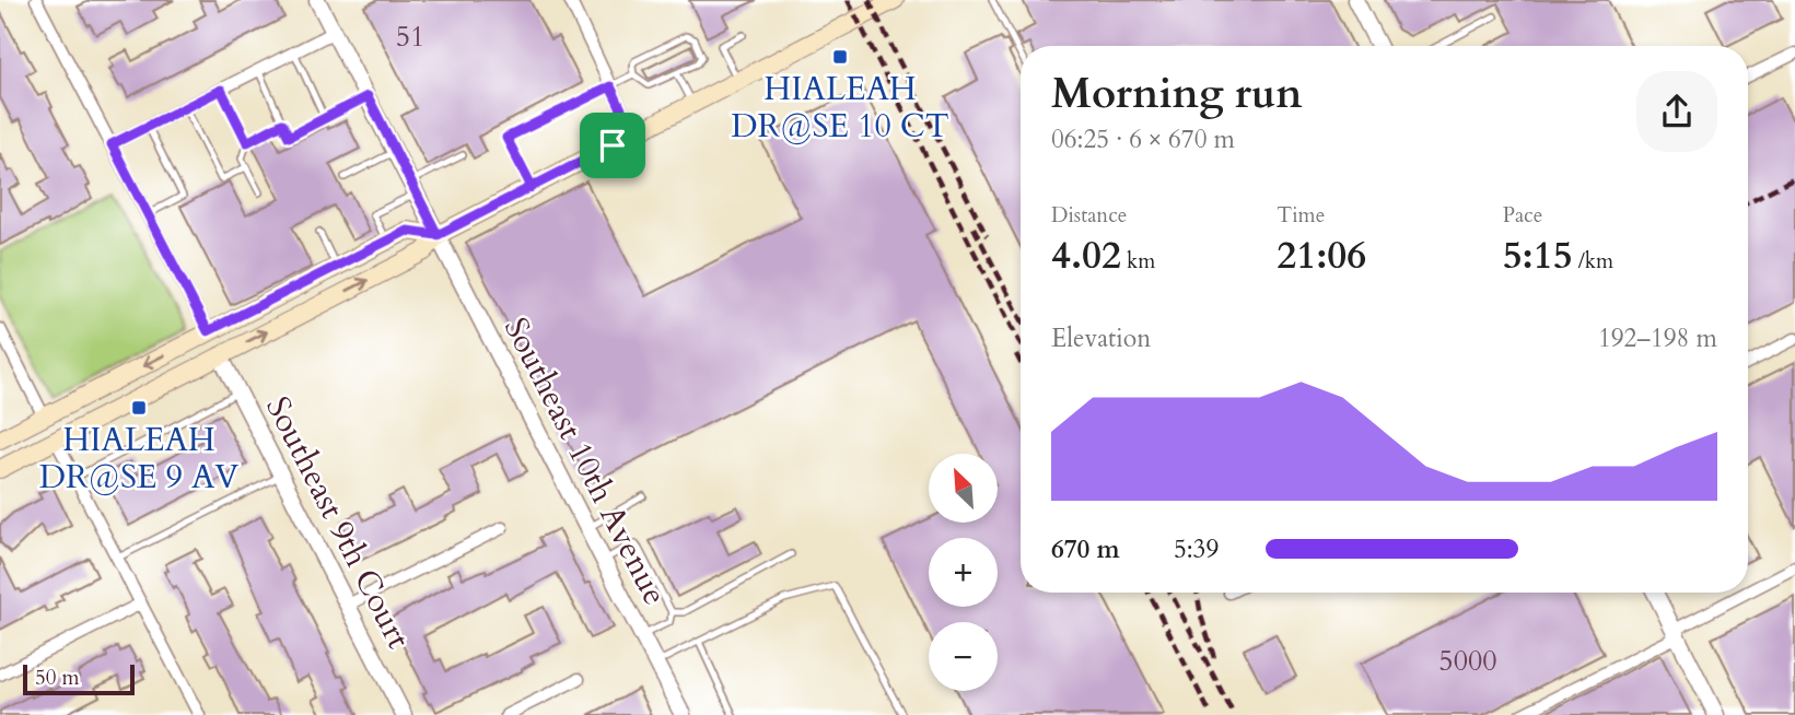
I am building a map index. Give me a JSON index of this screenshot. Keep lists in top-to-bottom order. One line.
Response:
{"streets":{"street":["Southeast 10th Avenue","Southeast 9th Court"]},"places":{"transit":["HIALEAH DR@SE 10 CT","HIALEAH DR@SE 9 AV"]},"house_numbers":["51","5000"],"scale_bar":"50 m","north":"top left","page":{"heading":["Morning run","06:25 · 6 × 670 m"],"stats":[["Distance","4.02 km"],["Time","21:06"],["Pace","5:15 /km"]],"chart":["Elevation","192–198 m"],"map_buttons":["+","−"],"list":[{"name":"670 m","note":"5:39"}],"scale":"50 m"}}
